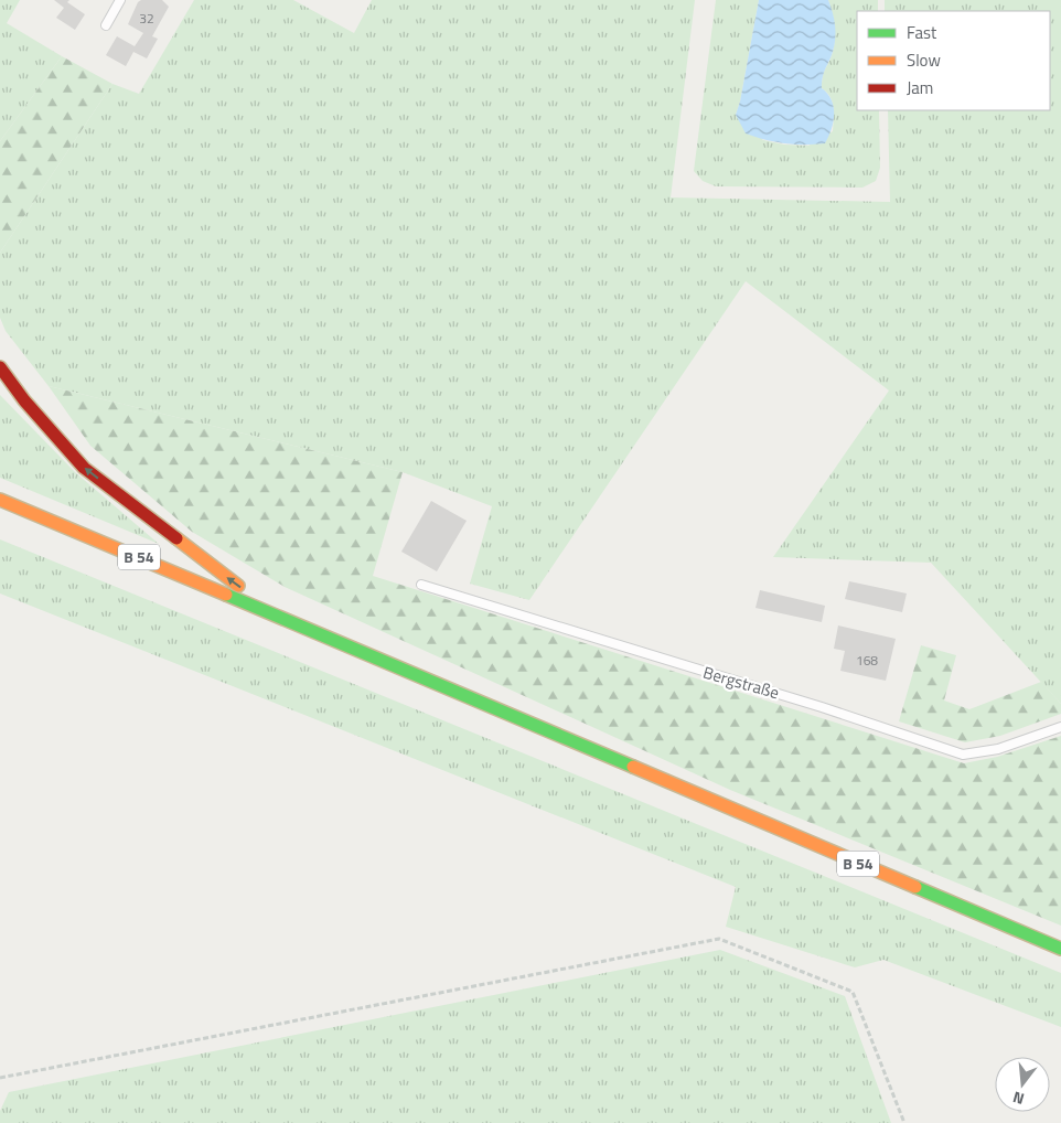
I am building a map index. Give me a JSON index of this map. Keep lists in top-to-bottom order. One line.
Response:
{"streets":{"highway":["B 54"],"lane":["Bergstraße"]},"house_numbers":["32","168"],"legend":["Fast","Slow","Jam"],"north":"bottom"}
